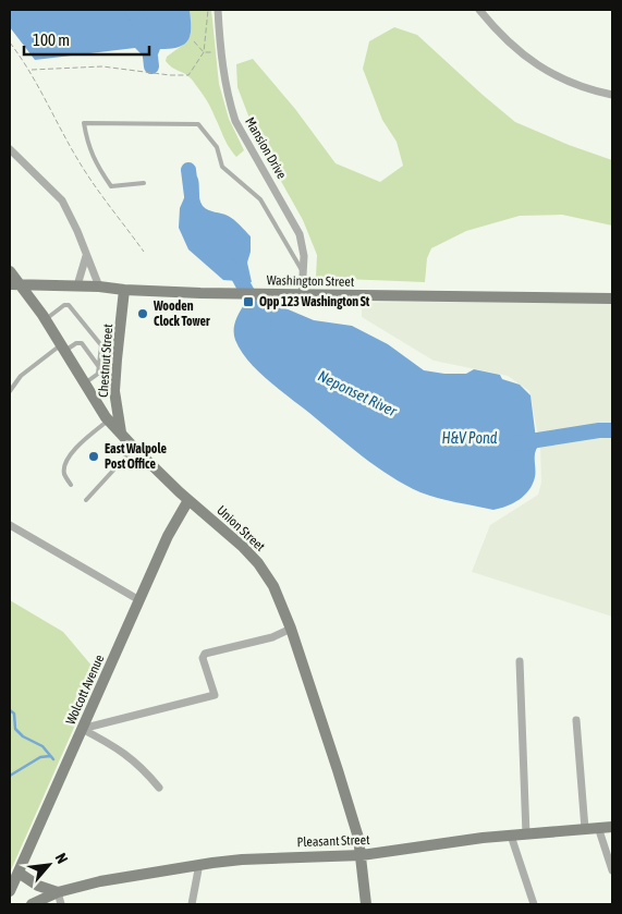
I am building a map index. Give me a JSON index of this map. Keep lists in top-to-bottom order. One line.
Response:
{"streets":{"main road":["Washington Street","Chestnut Street","Union Street","Wolcott Avenue","Pleasant Street"],"street":["Mansion Drive"]},"crossings":[["Mansion Drive","Washington Street"],["Washington Street","Chestnut Street"],["Washington Street","Union Street"],["Chestnut Street","Union Street"],["Union Street","Wolcott Avenue"],["Union Street","Pleasant Street"]],"water":["Neponset River","H&V Pond"],"places":{"transit":["Opp 123 Washington St"],"other":["Wooden Clock Tower","East Walpole Post Office"]},"scale_bar":"100 m","north":"top right"}
